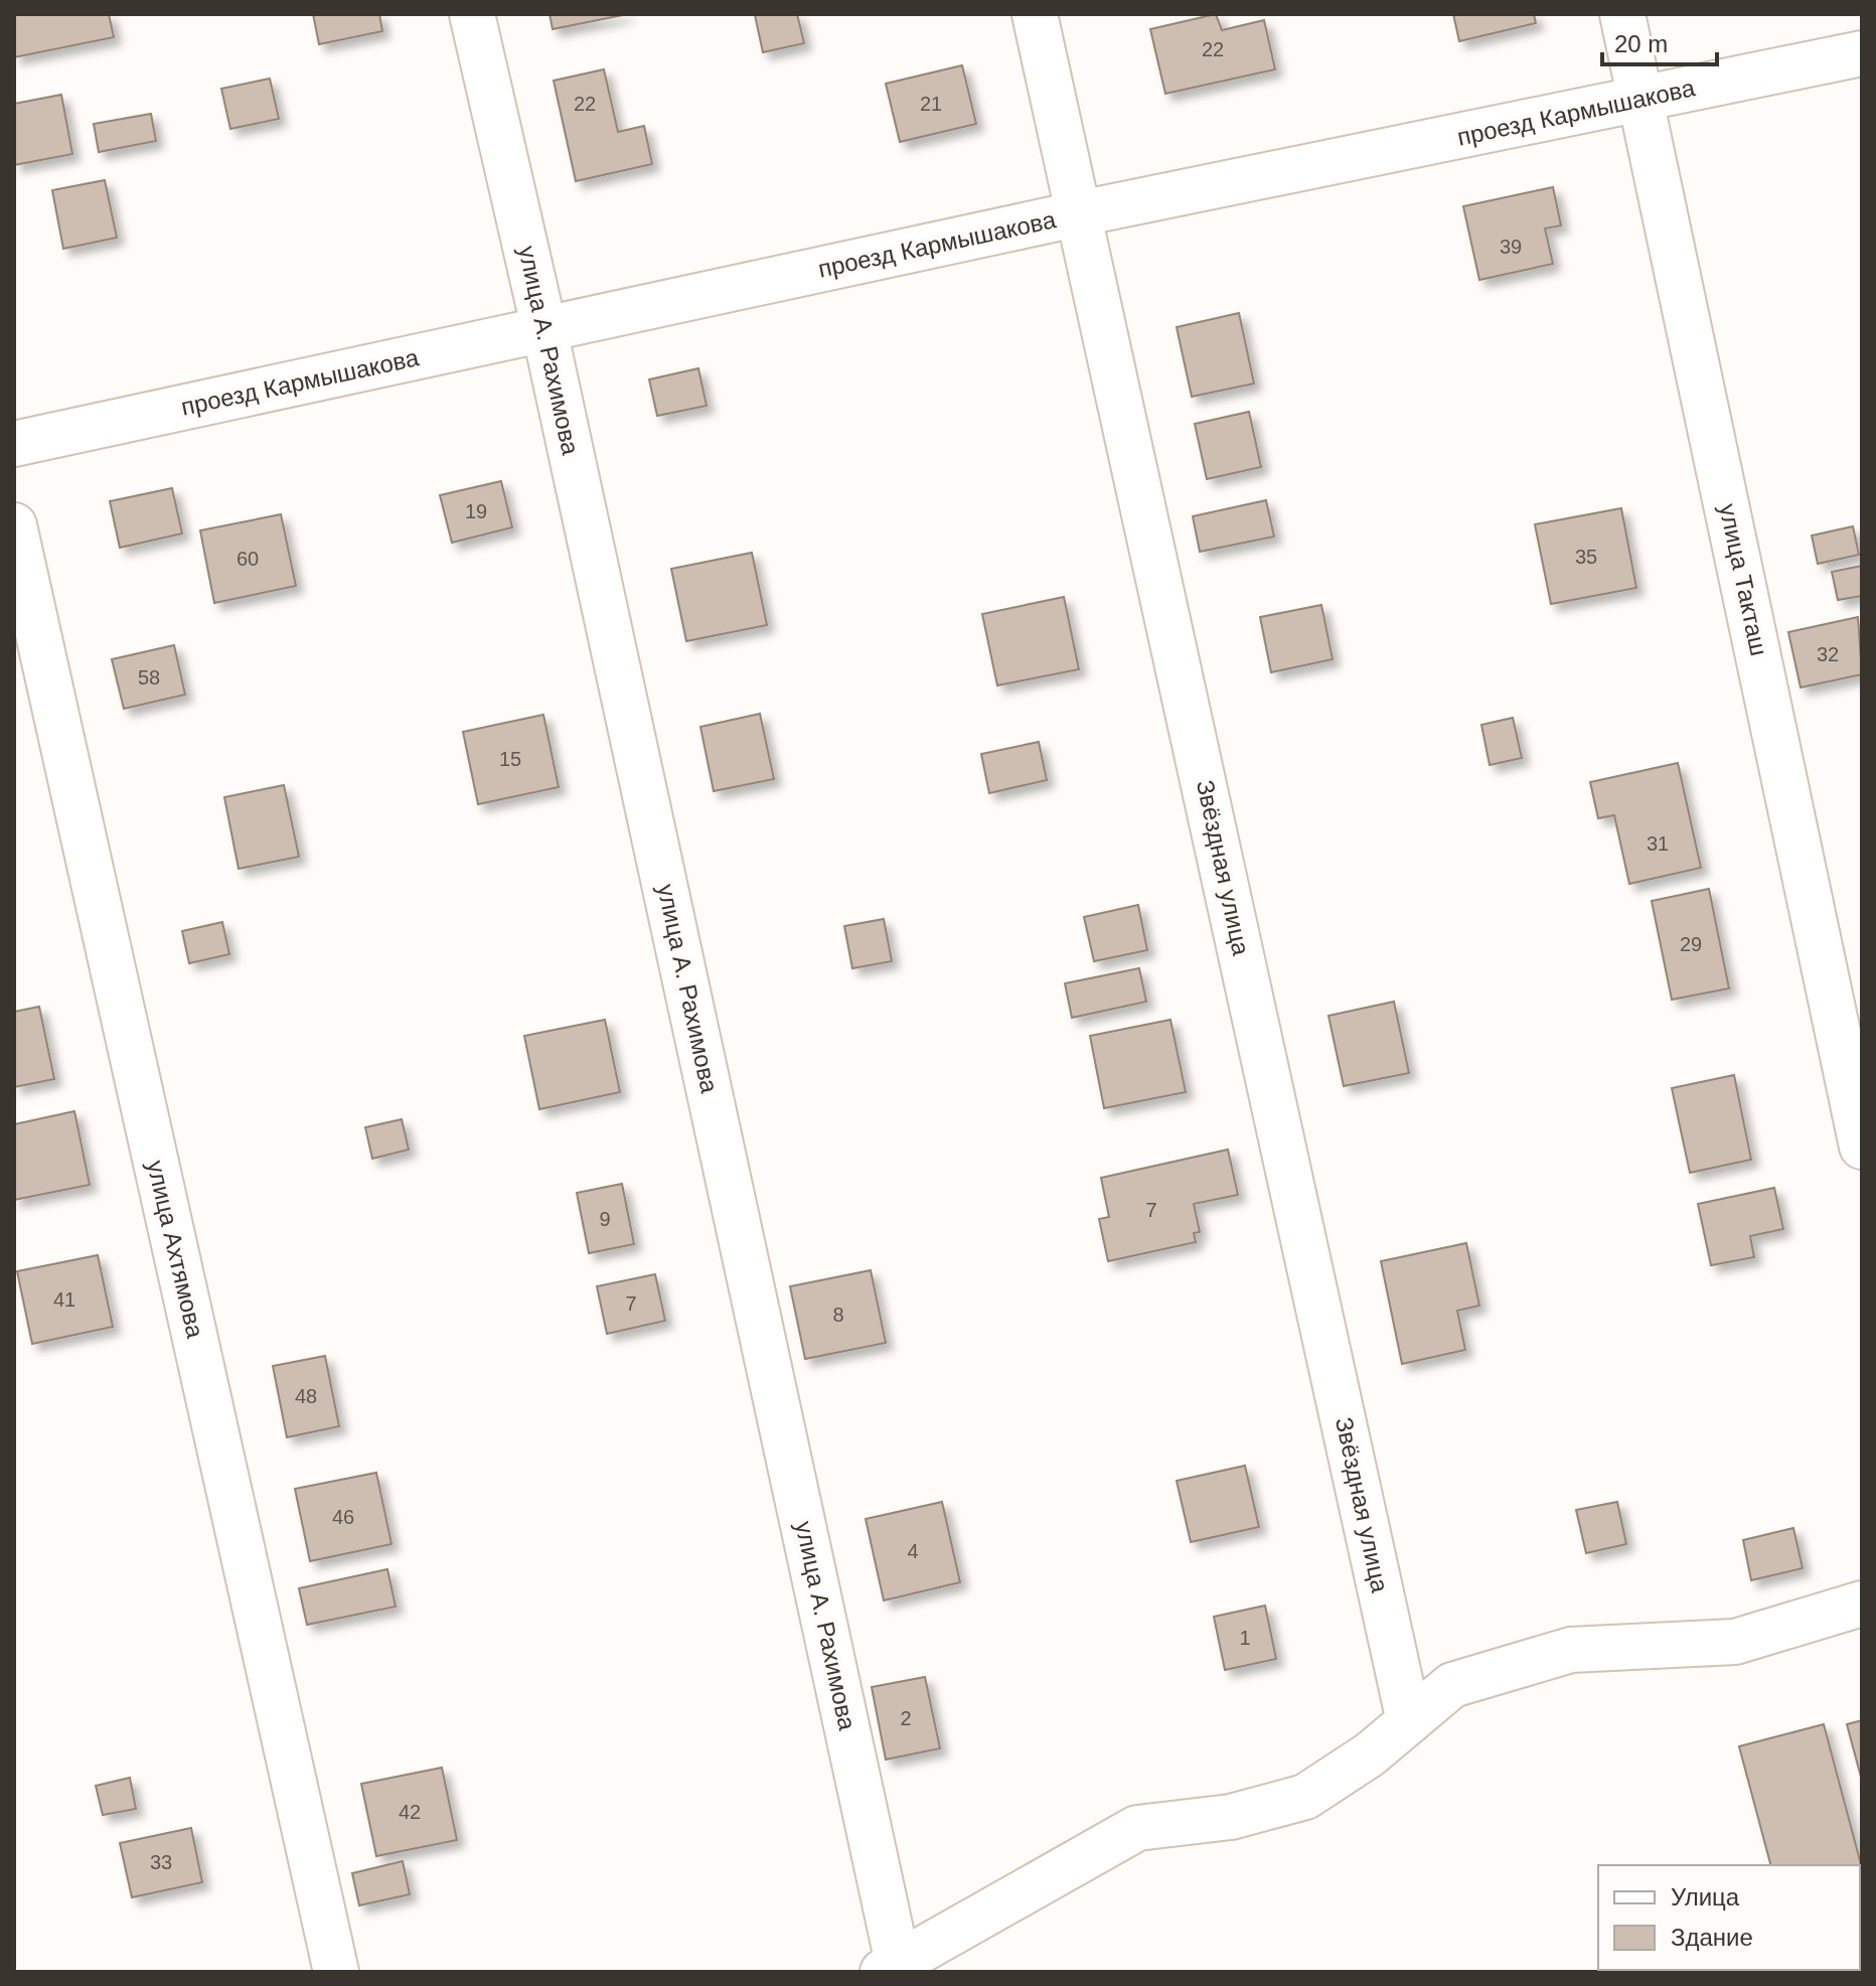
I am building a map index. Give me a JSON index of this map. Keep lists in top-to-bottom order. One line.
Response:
{"streets":{"street":["проезд Кармышакова","улица А. Рахимова","улица Такташ","Звёздная улица","улица Ахтямова"]},"crossings":[["проезд Кармышакова","улица А. Рахимова"],["проезд Кармышакова","улица Такташ"],["проезд Кармышакова","Звёздная улица"]],"house_numbers":["22","22","21","39","19","35","60","32","58","15","31","29","7","9","41","7","8","48","46","4","1","2","42","33"],"legend":["Улица","Здание"],"scale_bar":"20 m"}
